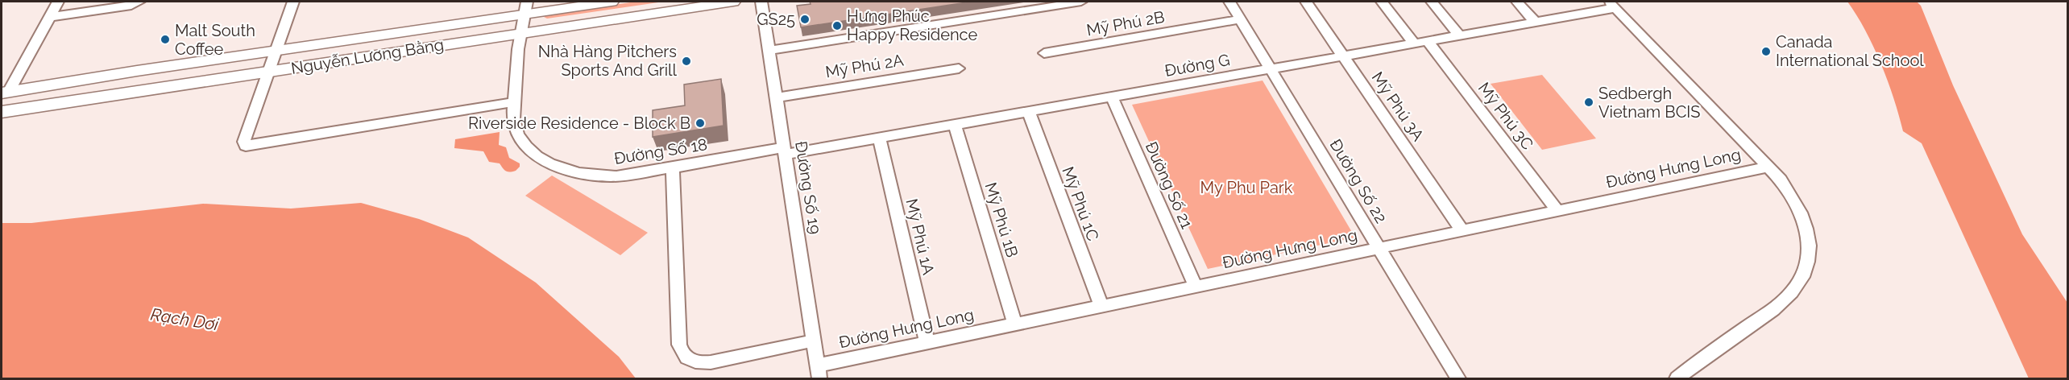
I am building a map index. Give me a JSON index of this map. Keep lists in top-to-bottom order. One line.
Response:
{"streets":{"main road":["Nguyễn Lương Bằng"],"street":["Mỹ Phú 2B","Đường G","Mỹ Phú 2A","Mỹ Phú 3A","Mỹ Phú 3C","Đường Số 18","Đường Hưng Long","Đường Số 22","Đường Số 21","Đường Số 19","Mỹ Phú 1C","Mỹ Phú 1B","Mỹ Phú 1A"]},"crossings":[["Mỹ Phú 2B","Đường Số 22"],["Nguyễn Lương Bằng","Đường Số 18"],["Đường G","Mỹ Phú 3A"],["Đường G","Mỹ Phú 3C"],["Đường G","Đường Số 18"],["Đường G","Đường Số 22"],["Đường G","Đường Số 21"],["Đường G","Đường Số 19"],["Đường G","Mỹ Phú 1C"],["Đường G","Mỹ Phú 1B"],["Đường G","Mỹ Phú 1A"],["Mỹ Phú 2A","Đường Số 19"],["Mỹ Phú 3A","Đường Hưng Long"],["Mỹ Phú 3C","Đường Hưng Long"],["Đường Số 18","Đường Số 19"],["Đường Hưng Long","Đường Số 22"],["Đường Hưng Long","Đường Số 21"],["Đường Hưng Long","Đường Số 19"],["Đường Hưng Long","Mỹ Phú 1C"],["Đường Hưng Long","Mỹ Phú 1B"],["Đường Hưng Long","Mỹ Phú 1A"]],"water":["Rạch Dơi"],"parks":["My Phu Park"],"places":["GS25","Hưng Phúc Happy Residence","Malt South Coffee","Canada International School","Nhà Hàng Pitchers Sports And Grill","Sedbergh Vietnam BCIS","Riverside Residence - Block B"]}
